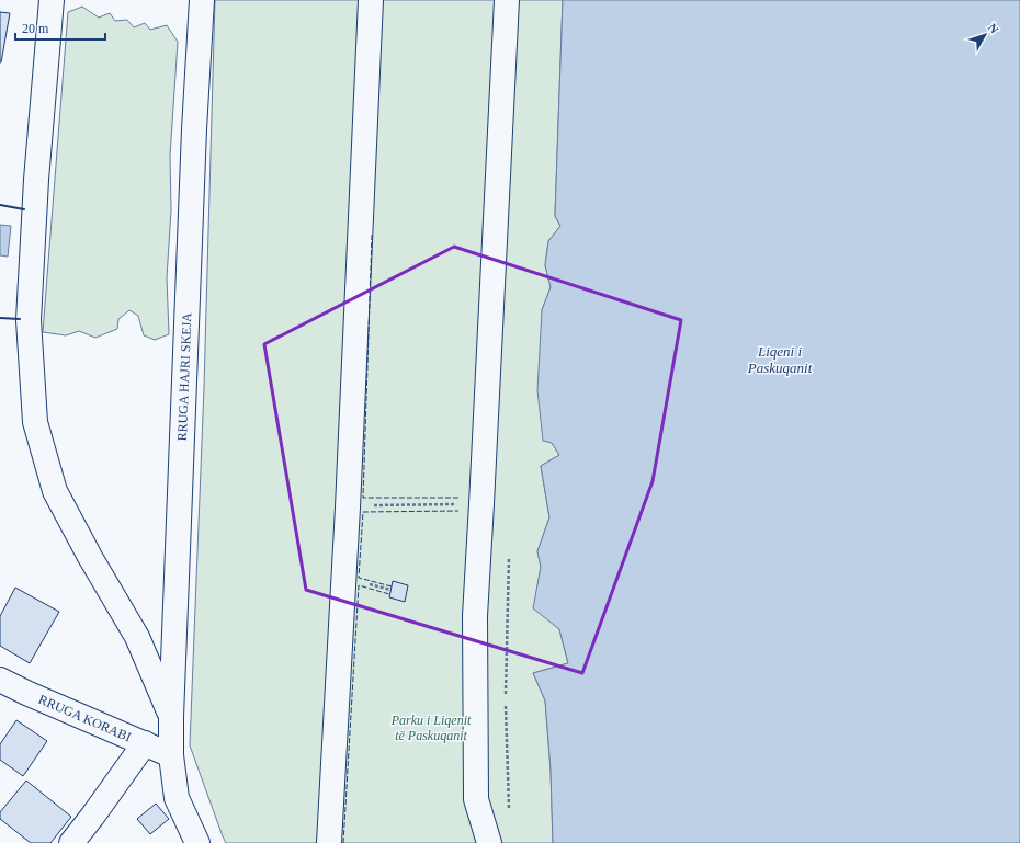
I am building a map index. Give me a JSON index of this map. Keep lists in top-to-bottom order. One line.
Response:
{"streets":{"street":["RRUGA HAJRI SKEJA","RRUGA KORABI"]},"crossings":[["RRUGA HAJRI SKEJA","RRUGA KORABI"]],"water":["Liqeni i Paskuqanit"],"parks":["Parku i Liqenit të Paskuqanit"],"scale_bar":"20 m","north":"top right"}
